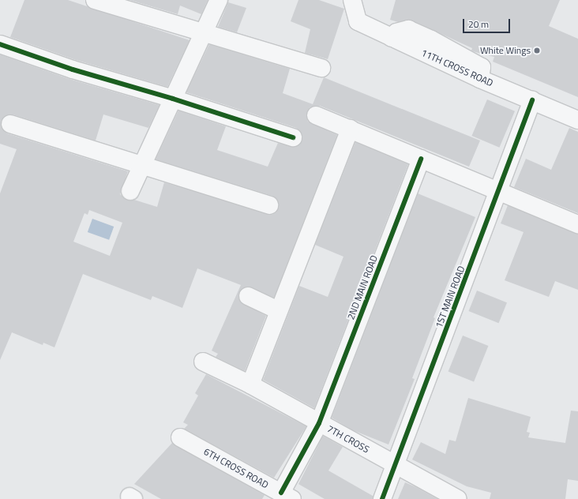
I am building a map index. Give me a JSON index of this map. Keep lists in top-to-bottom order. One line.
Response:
{"streets":{"street":["11TH CROSS ROAD","2ND MAIN ROAD","1ST MAIN ROAD","7TH CROSS","6TH CROSS ROAD"]},"crossings":[["11TH CROSS ROAD","1ST MAIN ROAD"],["2ND MAIN ROAD","7TH CROSS"],["2ND MAIN ROAD","6TH CROSS ROAD"],["1ST MAIN ROAD","7TH CROSS"]],"places":["White Wings"],"scale_bar":"20 m"}
